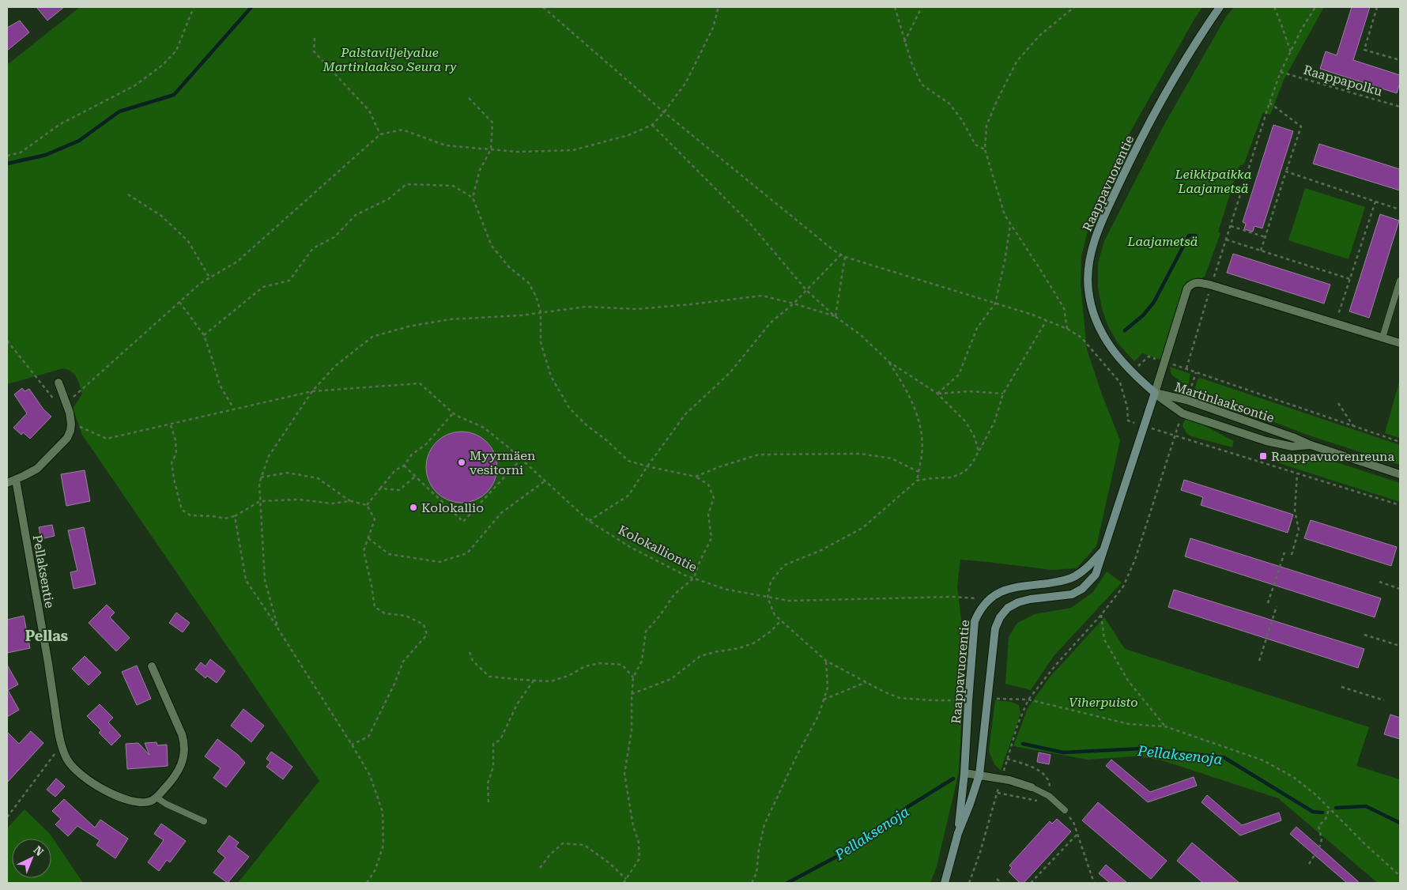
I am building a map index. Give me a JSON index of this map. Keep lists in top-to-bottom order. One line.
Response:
{"streets":{"main road":["Raappavuorentie"],"street":["Martinlaaksontie","Pellaksentie"],"path":["Raappapolku","Kolokalliontie"]},"crossings":[["Raappavuorentie","Martinlaaksontie"],["Raappavuorentie","Kolokalliontie"]],"districts":["Pellas"],"water":["Pellaksenoja"],"parks":["Palstaviljelyalue Martinlaakso Seura ry","Leikkipaikka Laajametsä","Laajametsä","Viherpuisto"],"places":{"transit":["Raappavuorenreuna"],"other":["Myyrmäen vesitorni","Kolokallio"]},"north":"top right"}
